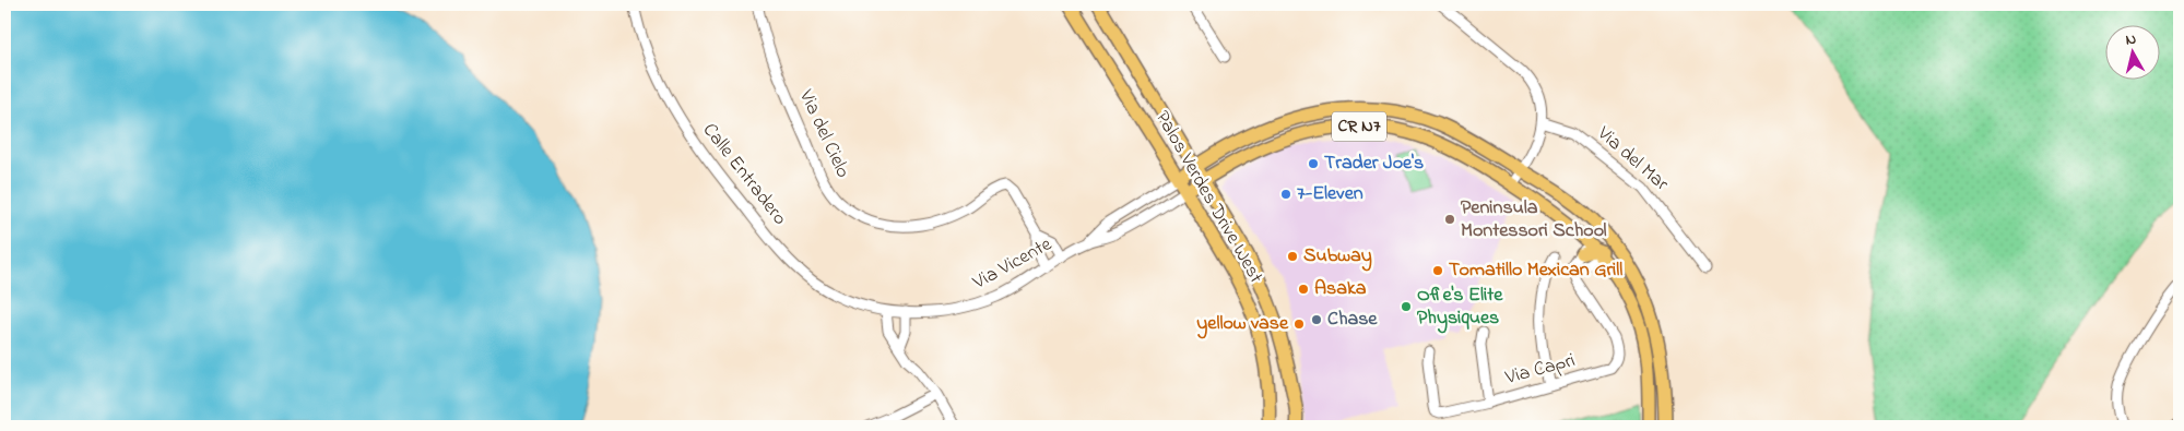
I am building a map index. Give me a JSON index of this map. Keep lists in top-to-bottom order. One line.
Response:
{"streets":{"main road":["CR N7","Palos Verdes Drive West"],"street":["Via del Cielo","Via del Mar","Calle Entradero","Via Vicente","Via Capri"]},"crossings":[["CR N7","Palos Verdes Drive West"],["CR N7","Via Vicente"],["Via del Cielo","Via Vicente"],["Calle Entradero","Via Vicente"],["Palos Verdes Drive West","Via Vicente"]],"places":["Trader Joe's","7-Eleven","Peninsula Montessori School","Subway","Tomatillo Mexican Grill","Asaka","Ofie's Elite Physiques","Chase","yellow vase"],"north":"top"}
